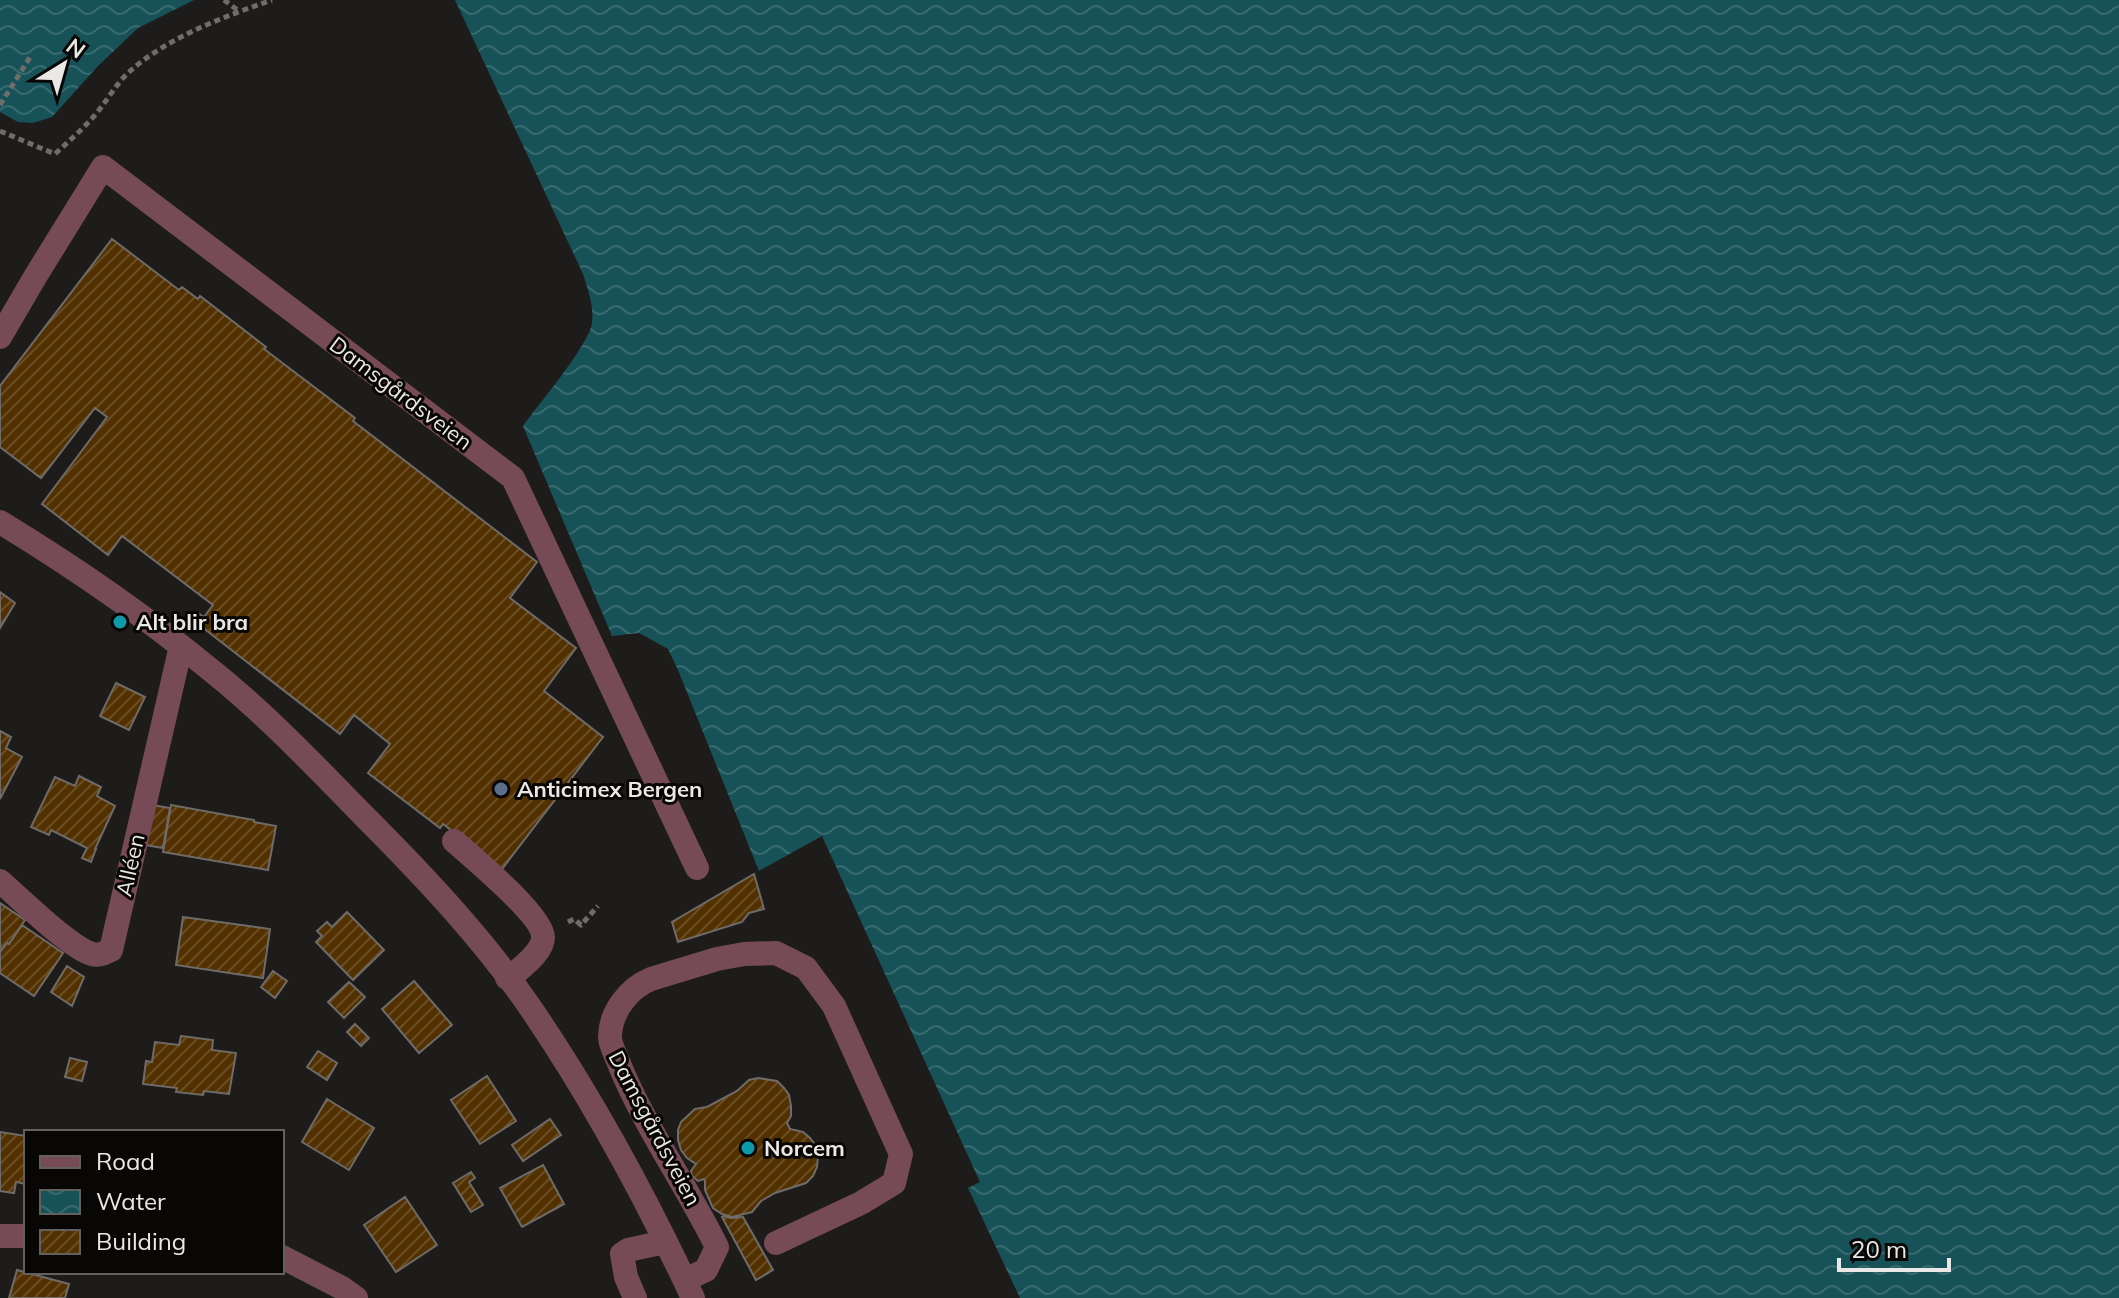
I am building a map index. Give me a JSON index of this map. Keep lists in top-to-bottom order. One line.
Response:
{"streets":{"street":["Damsgårdsveien","Alléen"]},"crossings":[["Damsgårdsveien","Alléen"]],"places":["Alt blir bra","Anticimex Bergen","Norcem"],"legend":["Road","Water","Building"],"scale_bar":"20 m","north":"top right"}
